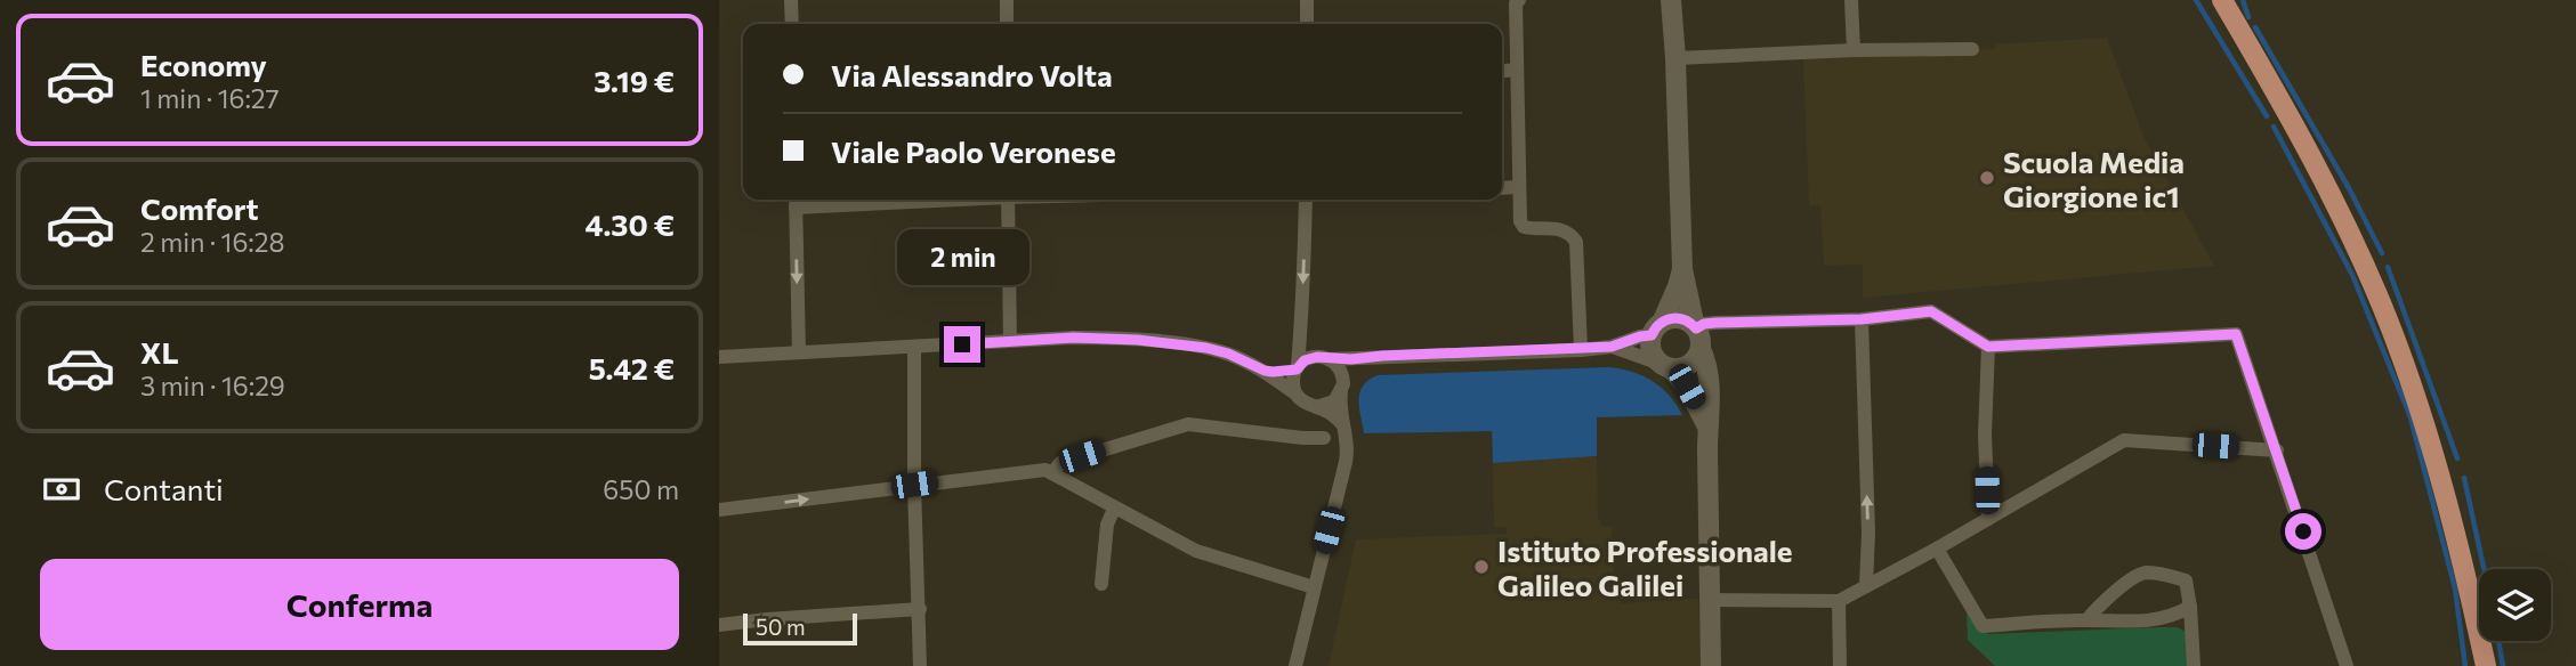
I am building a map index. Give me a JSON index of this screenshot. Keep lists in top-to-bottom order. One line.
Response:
{"places":["Scuola Media Giorgione ic1","Istituto Professionale Galileo Galilei"],"scale_bar":"50 m","page":{"list":[{"name":"Economy","note":"1 min · 16:27","value":"3.19 €"},{"name":"Comfort","note":"2 min · 16:28","value":"4.30 €"},{"name":"XL","note":"3 min · 16:29","value":"5.42 €"}],"banner":["Via Alessandro Volta","Viale Paolo Veronese"],"bubble":"2 min","pay":["Contanti","650 m"],"buttons":"Conferma","scale":"50 m"}}
